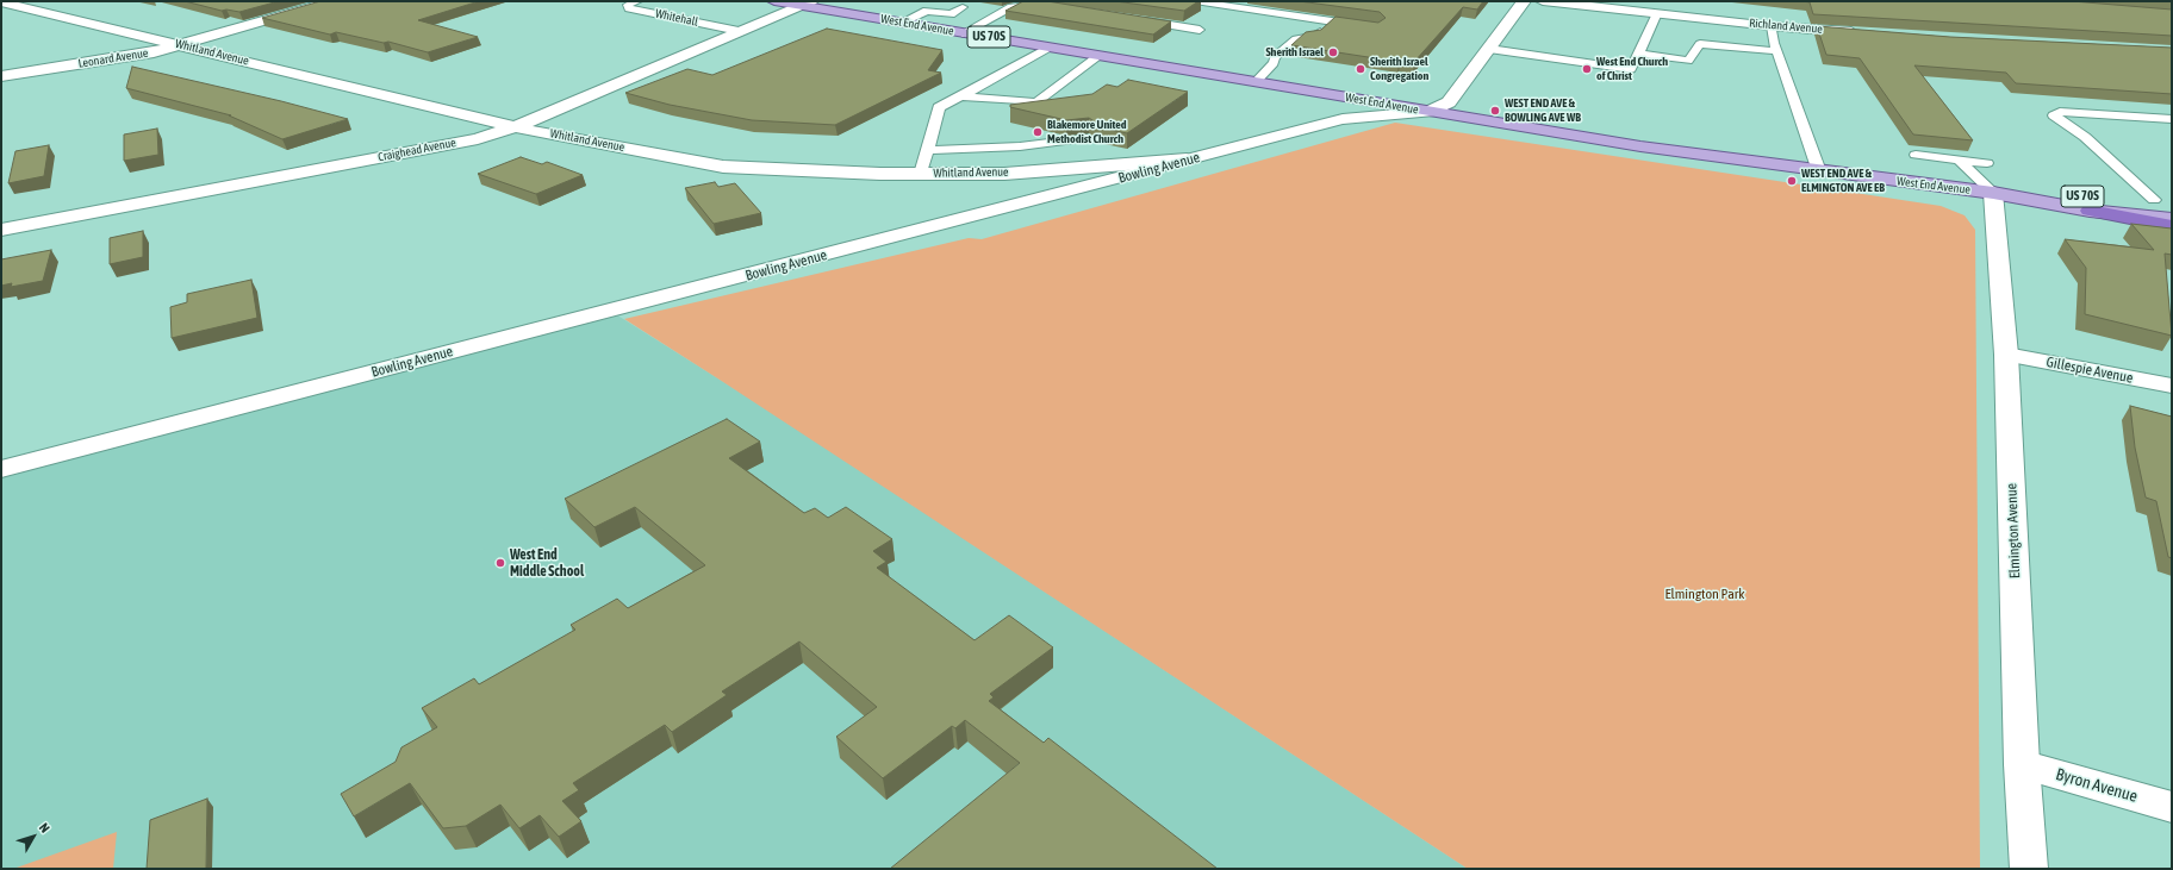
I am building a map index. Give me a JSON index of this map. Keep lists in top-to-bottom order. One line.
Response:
{"streets":{"main road":["West End Avenue","US 70S"],"street":["Richland Avenue","Whitland Avenue","Leonard Avenue","Craighead Avenue","Bowling Avenue","Gillespie Avenue","Elmington Avenue","Byron Avenue"],"lane":["Whitehall"]},"crossings":[["Whitehall","Craighead Avenue"],["West End Avenue","Craighead Avenue"],["West End Avenue","Bowling Avenue"],["West End Avenue","Elmington Avenue"],["Whitland Avenue","Leonard Avenue"],["Whitland Avenue","Craighead Avenue"],["Whitland Avenue","Bowling Avenue"],["Gillespie Avenue","Elmington Avenue"],["Elmington Avenue","Byron Avenue"]],"parks":["Elmington Park"],"places":["Sherith Israel","Sherith Israel Congregation","West End Church of Christ","WEST END AVE & BOWLING AVE WB","Blakemore United Methodist Church","WEST END AVE & ELMINGTON AVE EB","West End Middle School"],"north":"top right"}
